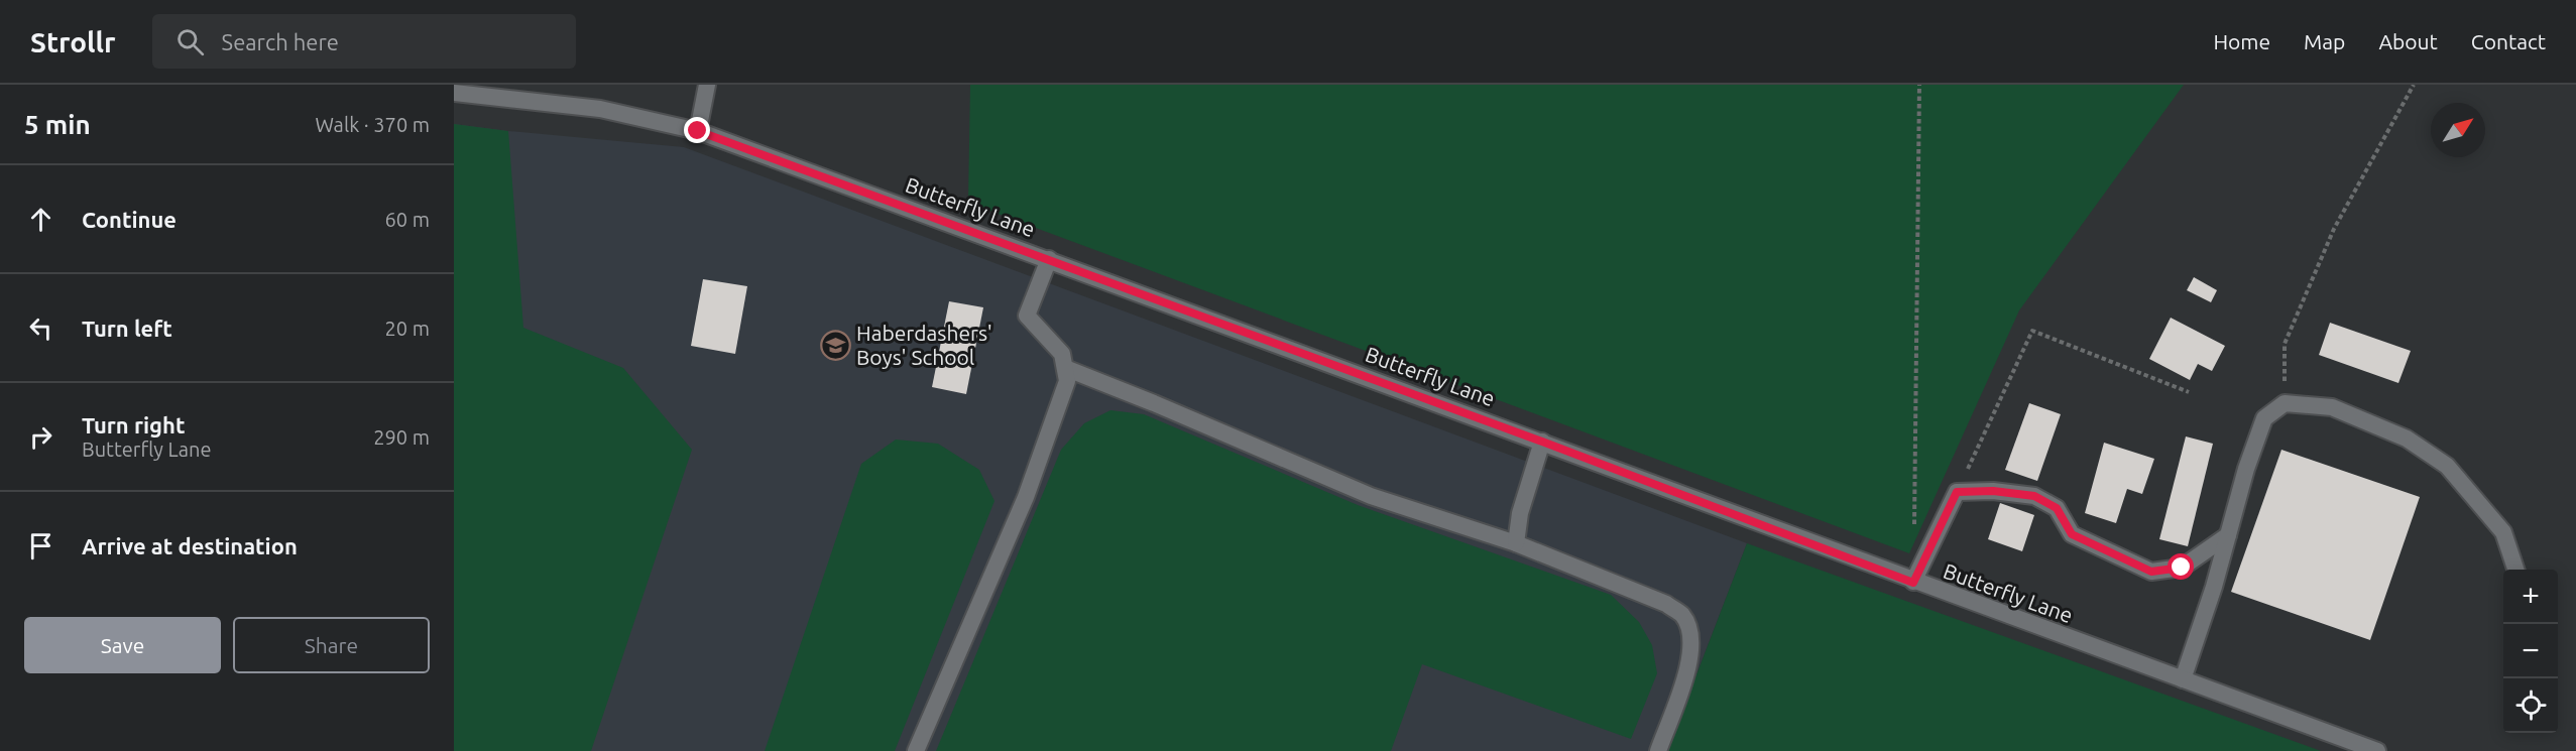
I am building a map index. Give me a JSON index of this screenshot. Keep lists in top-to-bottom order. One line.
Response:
{"streets":{"street":["Butterfly Lane"]},"places":{"school or university":["Haberdashers' Boys' School"]},"north":"top right","page":{"header":"Strollr","search":"Search here","nav":["Home","Map","About","Contact"],"heading":["5 min","Walk · 370 m"],"list":[["Continue","60 m"],["Turn left","20 m"],["Turn right","Butterfly Lane","290 m"],"Arrive at destination"],"map_buttons":["+","−"],"buttons":["Save","Share"]}}
